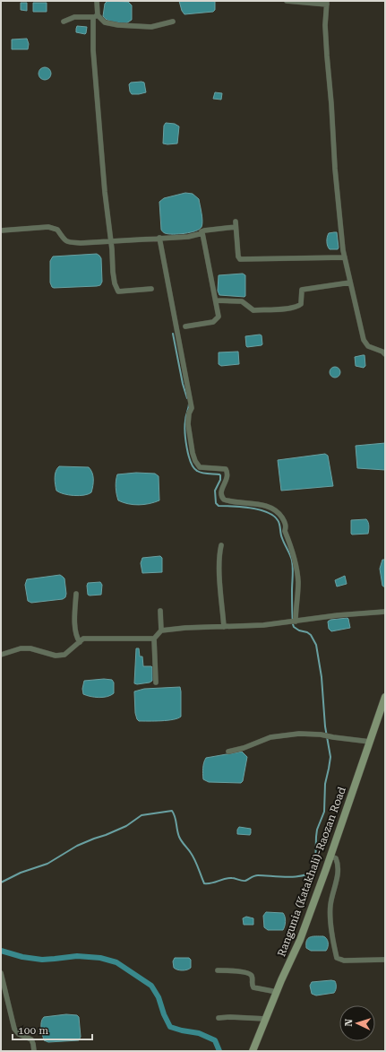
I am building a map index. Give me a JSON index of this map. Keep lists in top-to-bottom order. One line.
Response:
{"streets":{"main road":["Rangunia (Katakhali)-Raozan Road"]},"scale_bar":"100 m","north":"left"}
